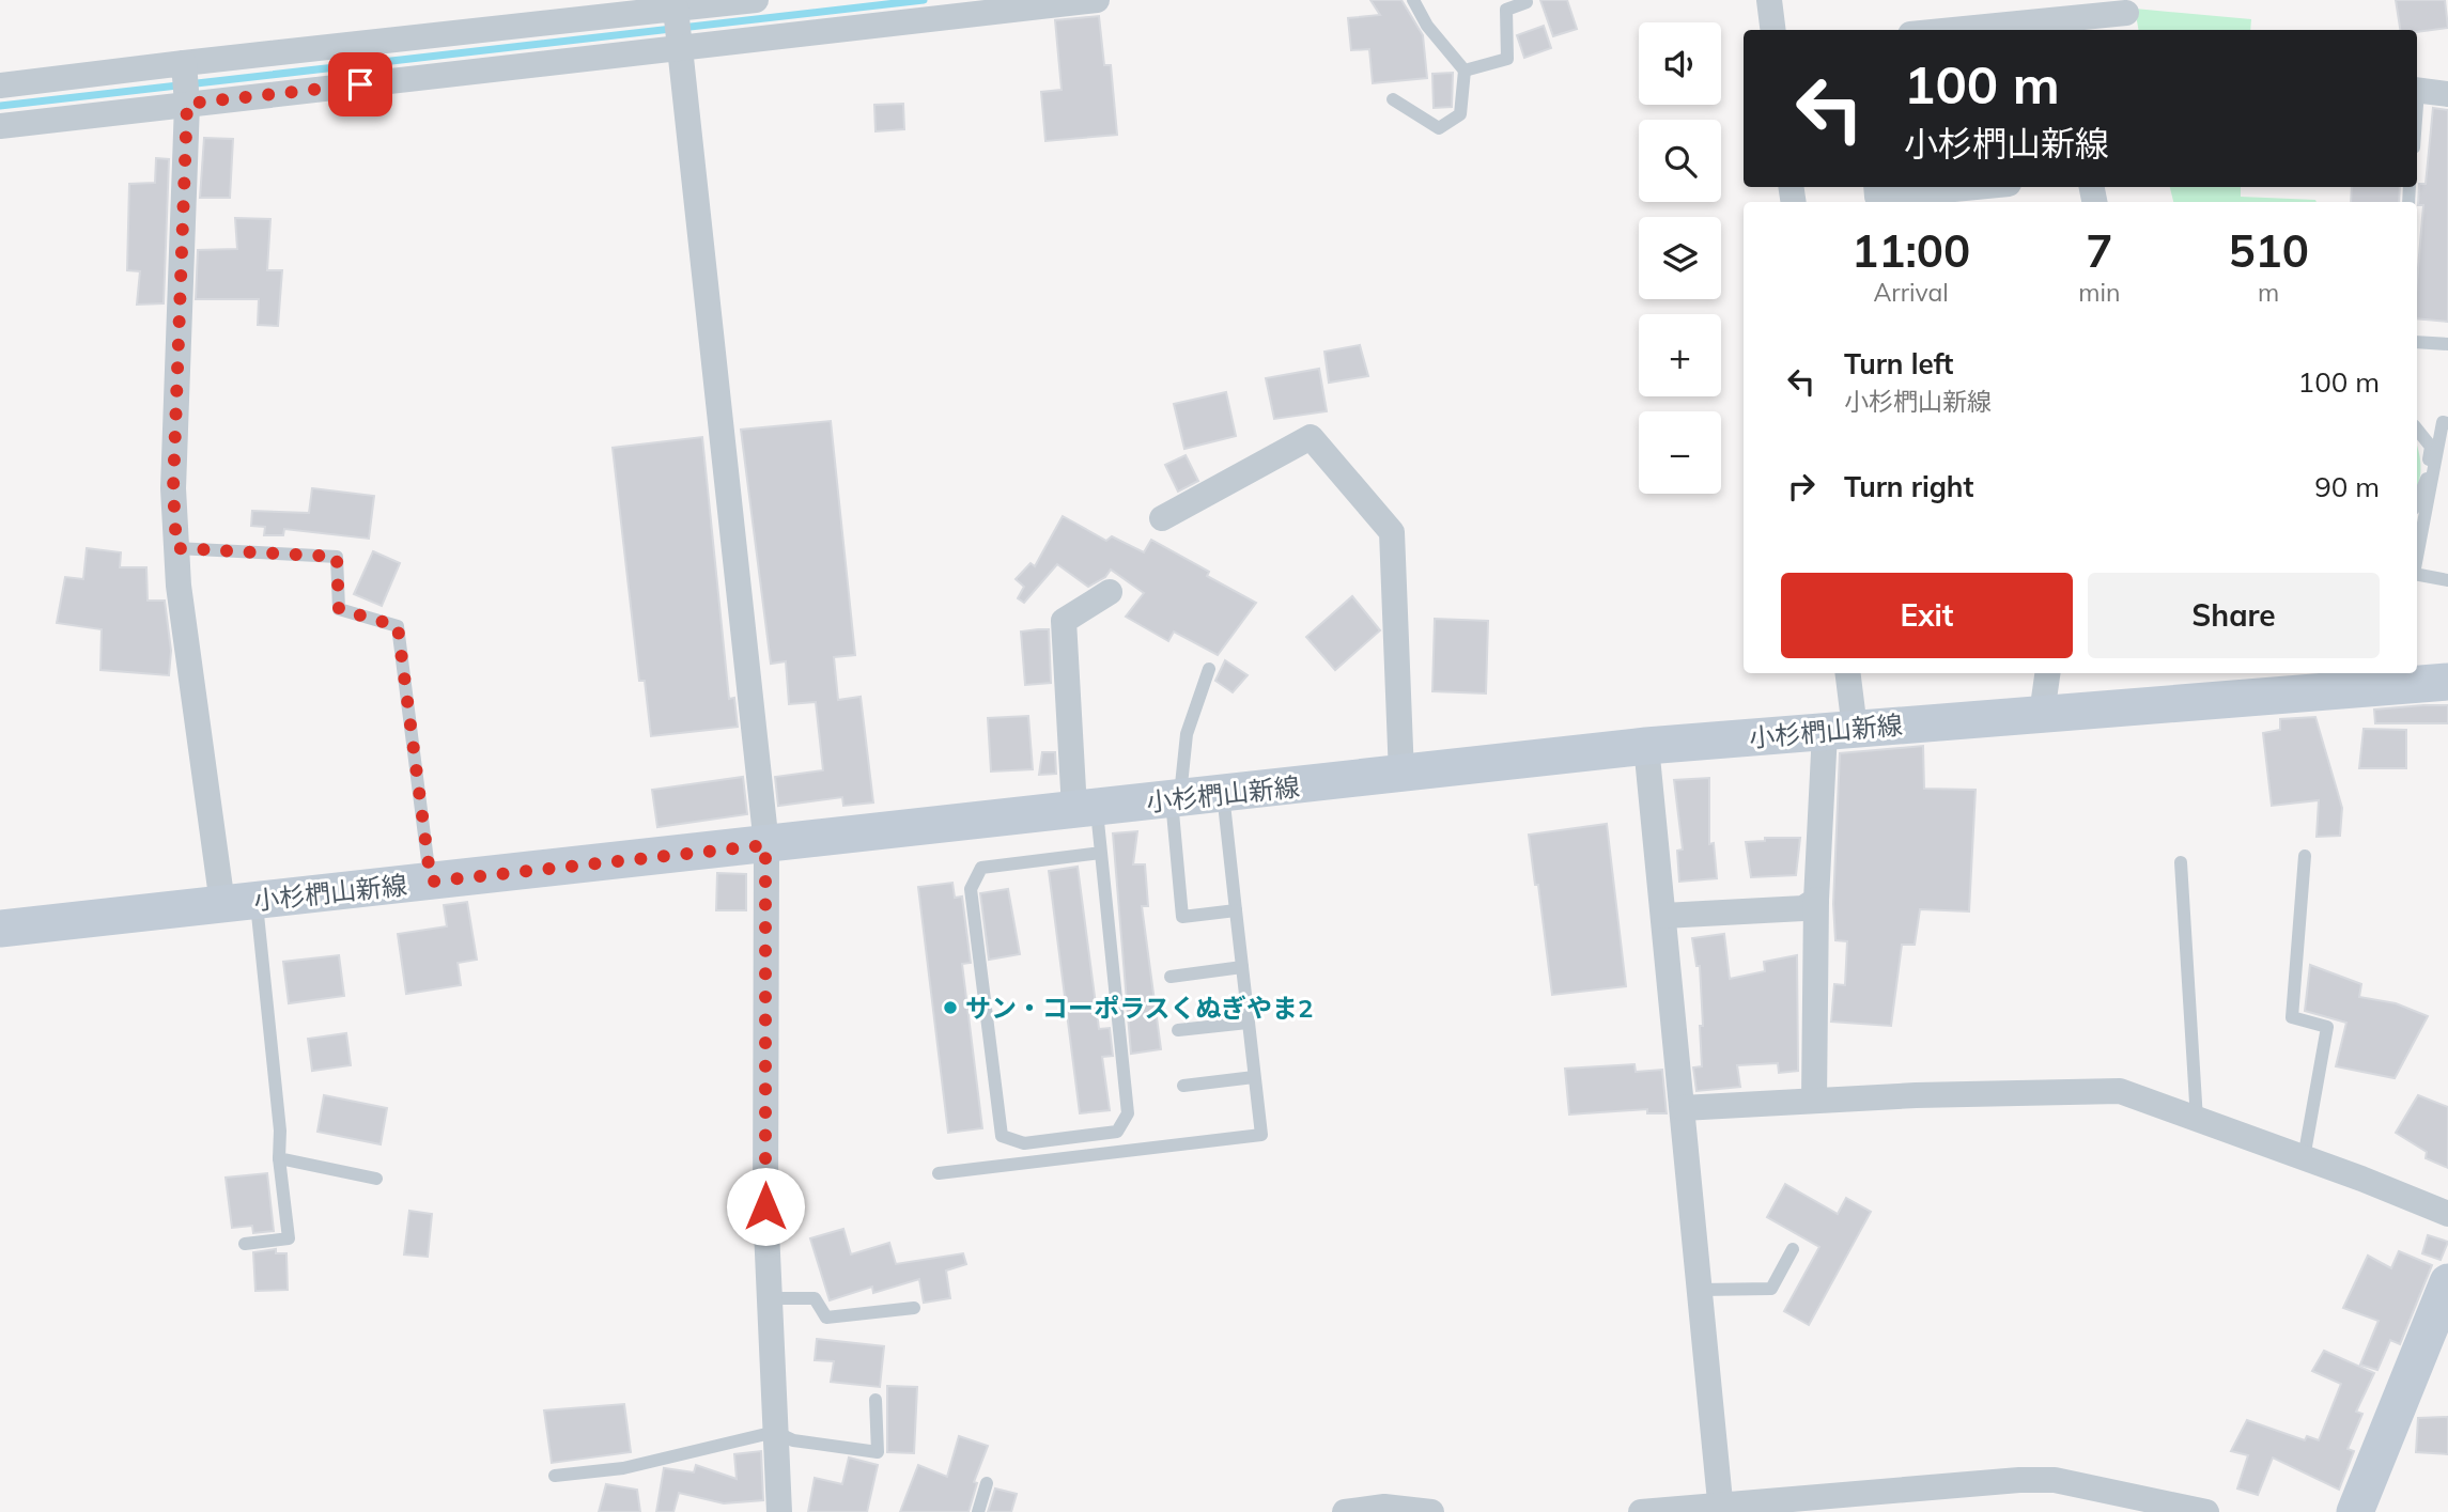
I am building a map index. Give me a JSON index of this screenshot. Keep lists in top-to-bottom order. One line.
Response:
{"streets":{"main road":["小杉椚山新線"]},"places":["サン・コーポラスくぬぎやま2"],"page":{"map_buttons":["+","−"],"turn":["100 m","小杉椚山新線"],"eta":["11:00","Arrival","7","min","510","m"],"list":[{"name":"Turn left","note":"小杉椚山新線","value":"100 m"},{"name":"Turn right","value":"90 m"}],"buttons":["Exit","Share"]}}
